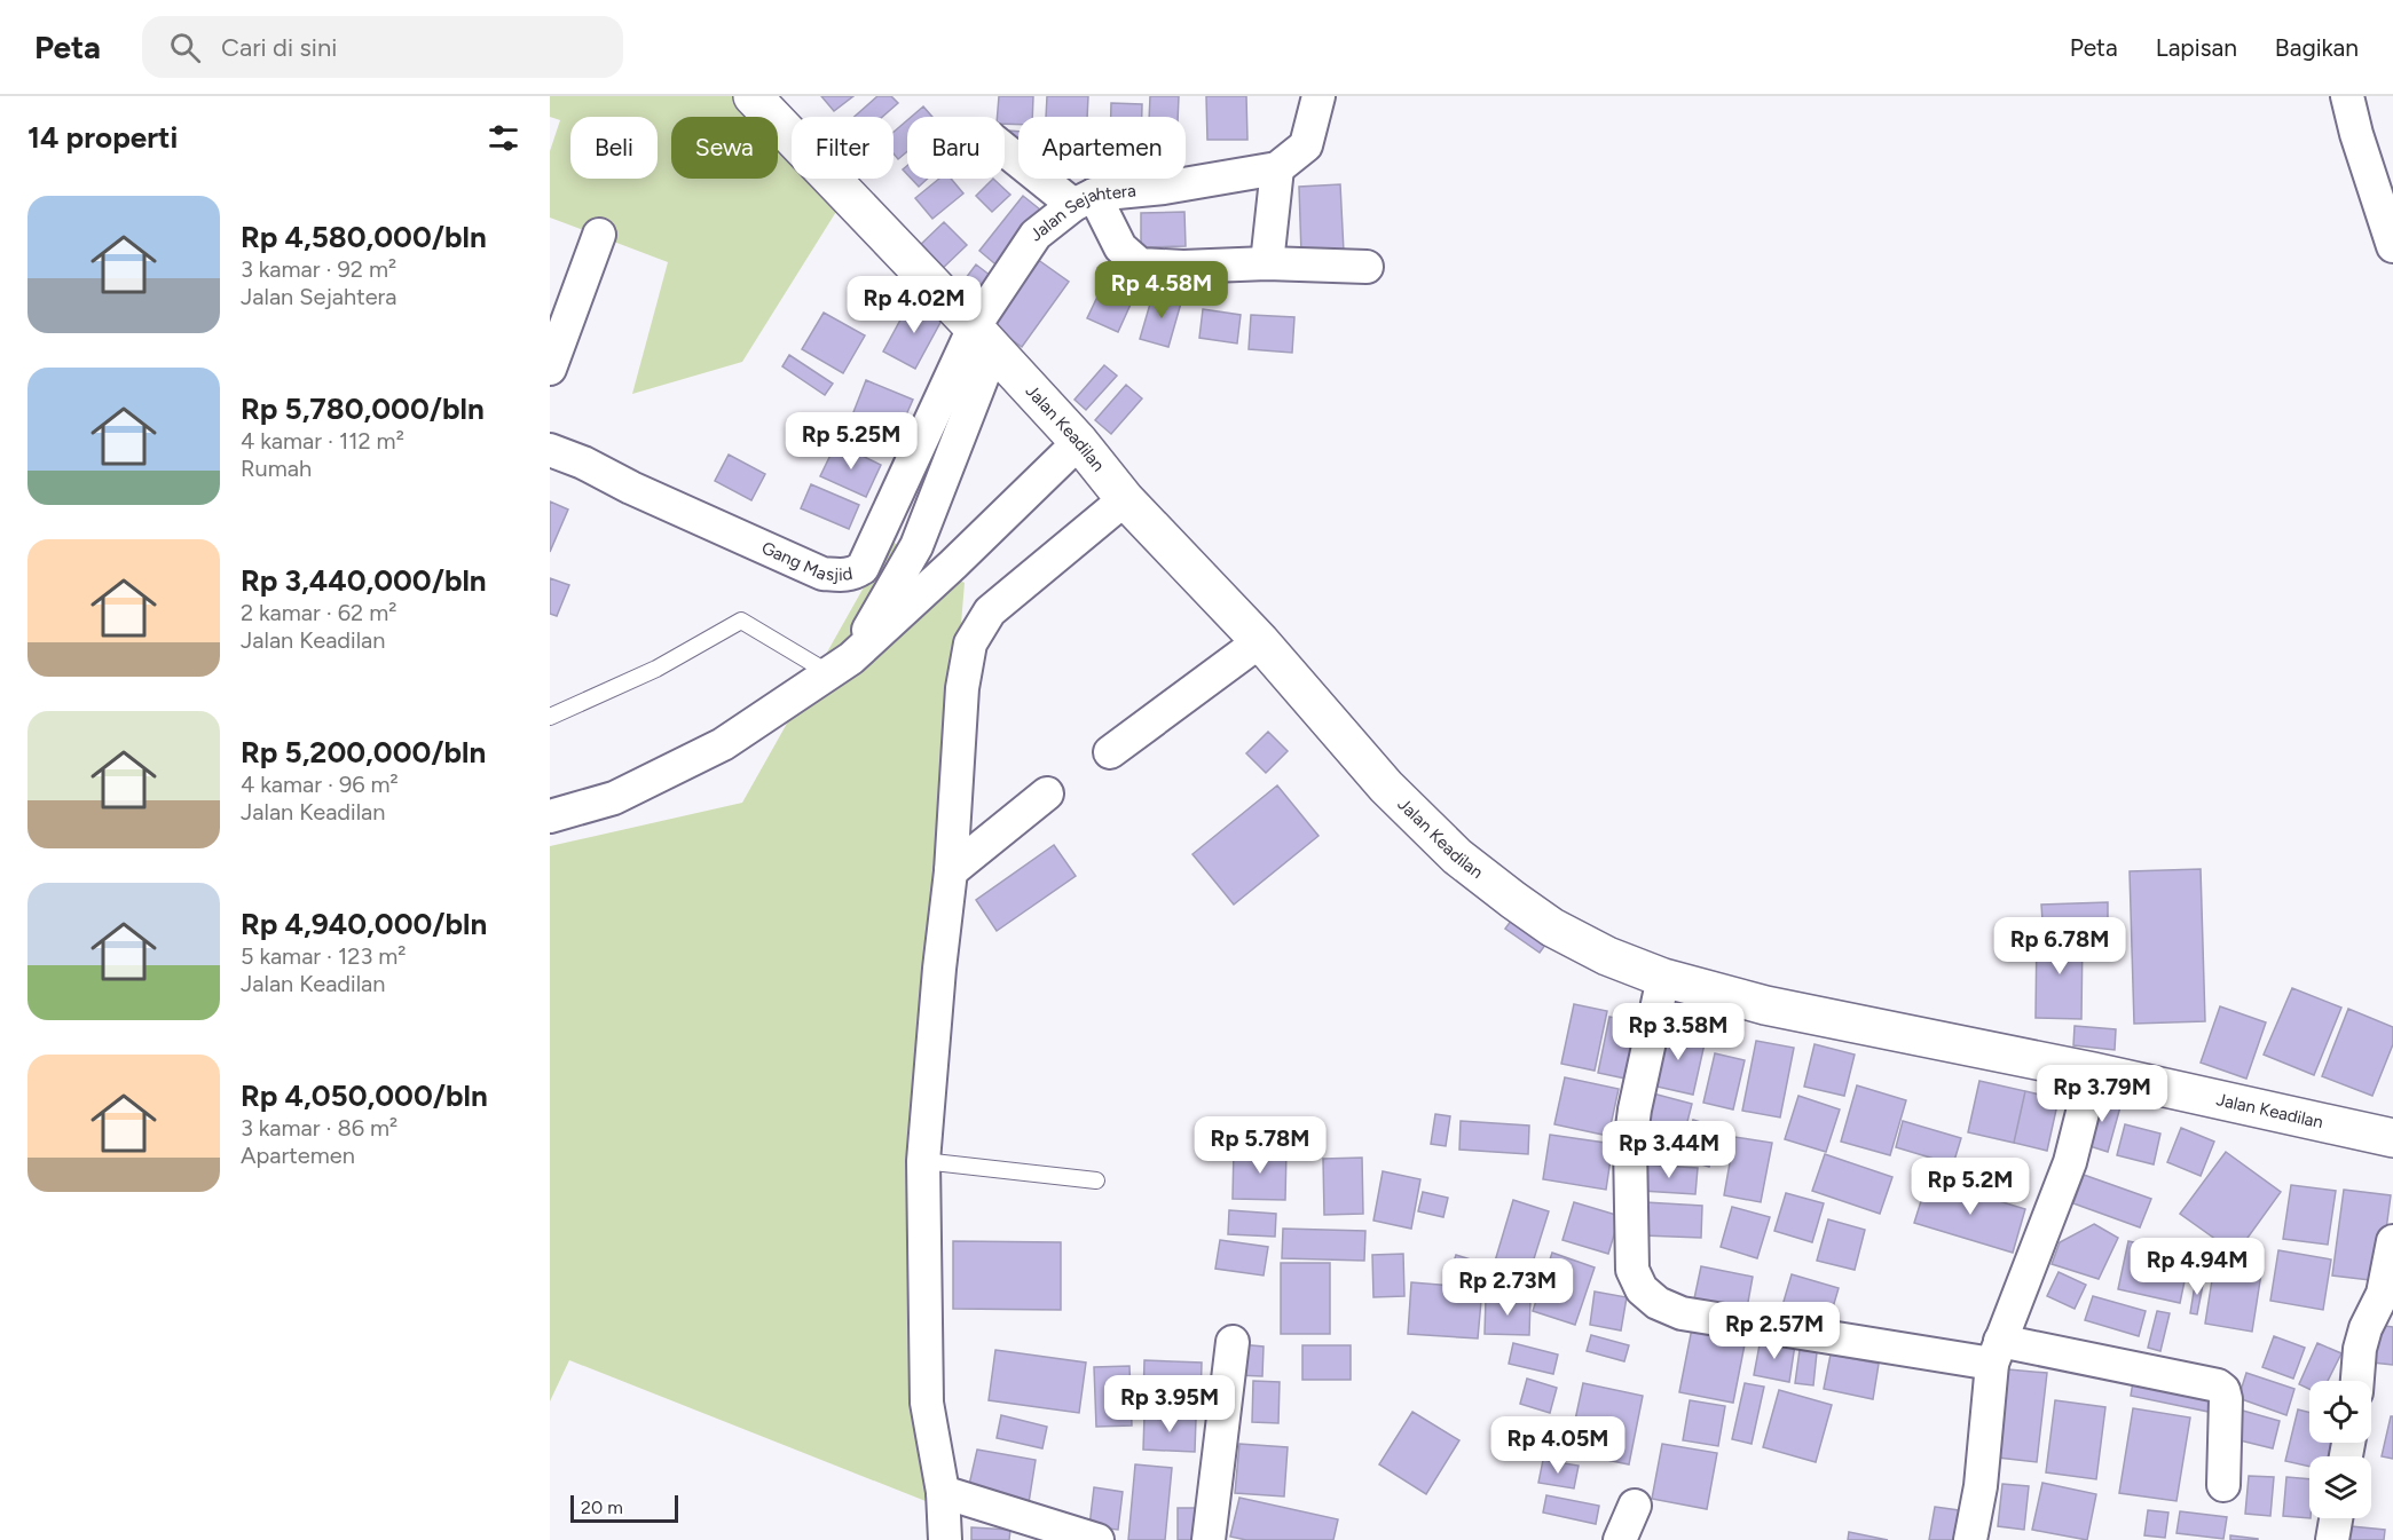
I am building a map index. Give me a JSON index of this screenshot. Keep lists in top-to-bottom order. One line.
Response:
{"streets":{"main road":["Jalan Keadilan"],"street":["Jalan Sejahtera","Gang Masjid"]},"crossings":[["Jalan Sejahtera","Jalan Keadilan"],["Jalan Sejahtera","Gang Masjid"],["Jalan Keadilan","Gang Masjid"]],"scale_bar":"20 m","page":{"header":"Peta","search":"Cari di sini","nav":["Peta","Lapisan","Bagikan"],"heading":"14 properti","chip":["Beli","Sewa","Filter","Baru","Apartemen"],"list":[{"name":"Rp 4,580,000/bln","note":"3 kamar · 92 m² · Jalan Sejahtera"},{"name":"Rp 5,780,000/bln","note":"4 kamar · 112 m² · Rumah"},{"name":"Rp 3,440,000/bln","note":"2 kamar · 62 m² · Jalan Keadilan"},{"name":"Rp 5,200,000/bln","note":"4 kamar · 96 m² · Jalan Keadilan"},{"name":"Rp 4,940,000/bln","note":"5 kamar · 123 m² · Jalan Keadilan"},{"name":"Rp 4,050,000/bln","note":"3 kamar · 86 m² · Apartemen"}],"price":["Rp 4.58M","Rp 4.02M","Rp 5.25M","Rp 6.78M","Rp 3.58M","Rp 3.79M","Rp 5.78M","Rp 3.44M","Rp 5.2M","Rp 4.94M","Rp 2.73M","Rp 2.57M","Rp 3.95M","Rp 4.05M"],"scale":"20 m"}}
